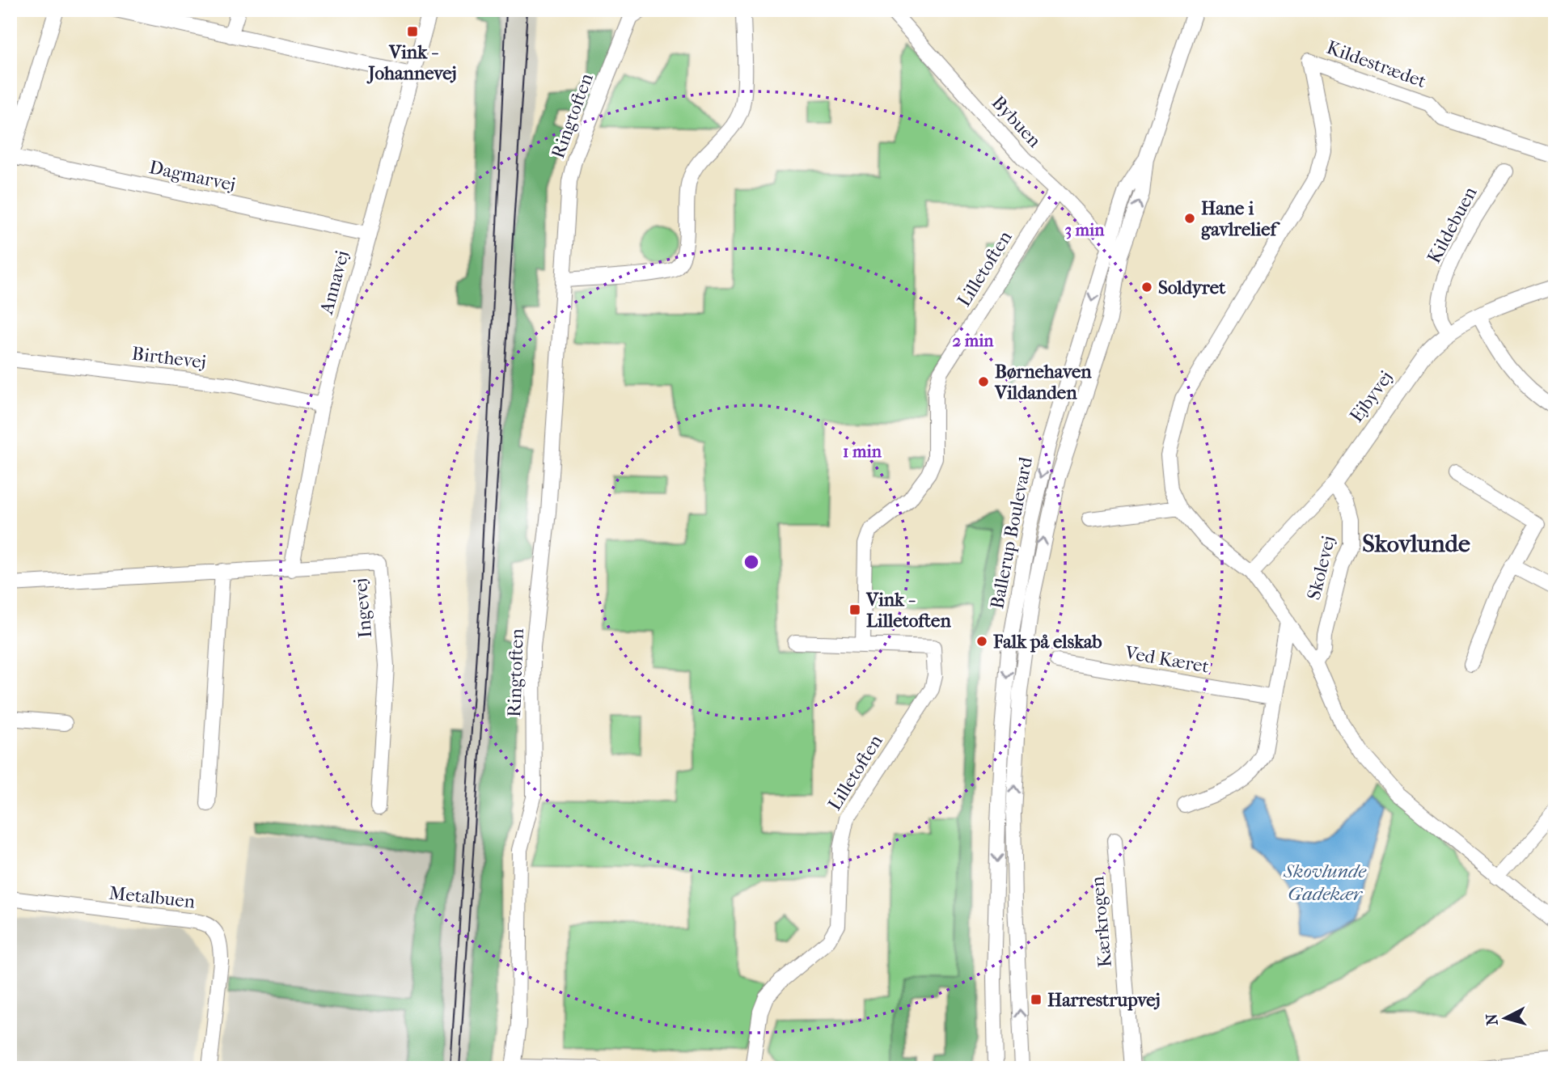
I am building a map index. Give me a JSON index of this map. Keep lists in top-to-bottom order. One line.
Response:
{"streets":{"street":["Kildestrædet","Ringtoften","Bybuen","Dagmarvej","Kildebuen","Lilletoften","Annavej","Birthevej","Ejbyvej","Ballerup Boulevard","Skolevej","Ingevej","Ved Kæret","Metalbuen","Kærkrogen"]},"crossings":[["Bybuen","Lilletoften"],["Bybuen","Ballerup Boulevard"],["Dagmarvej","Annavej"],["Kildebuen","Ejbyvej"],["Annavej","Birthevej"],["Annavej","Ingevej"],["Ejbyvej","Skolevej"]],"districts":["Skovlunde"],"water":["Skovlunde Gadekær"],"places":{"transit":["Vink - Johannevej","Vink - Lilletoften","Harrestrupvej"],"other":["Hane i gavlrelief","Soldyret","Børnehaven Vildanden","Falk på elskab"]},"north":"left","rings":["3 min","2 min","1 min"]}
